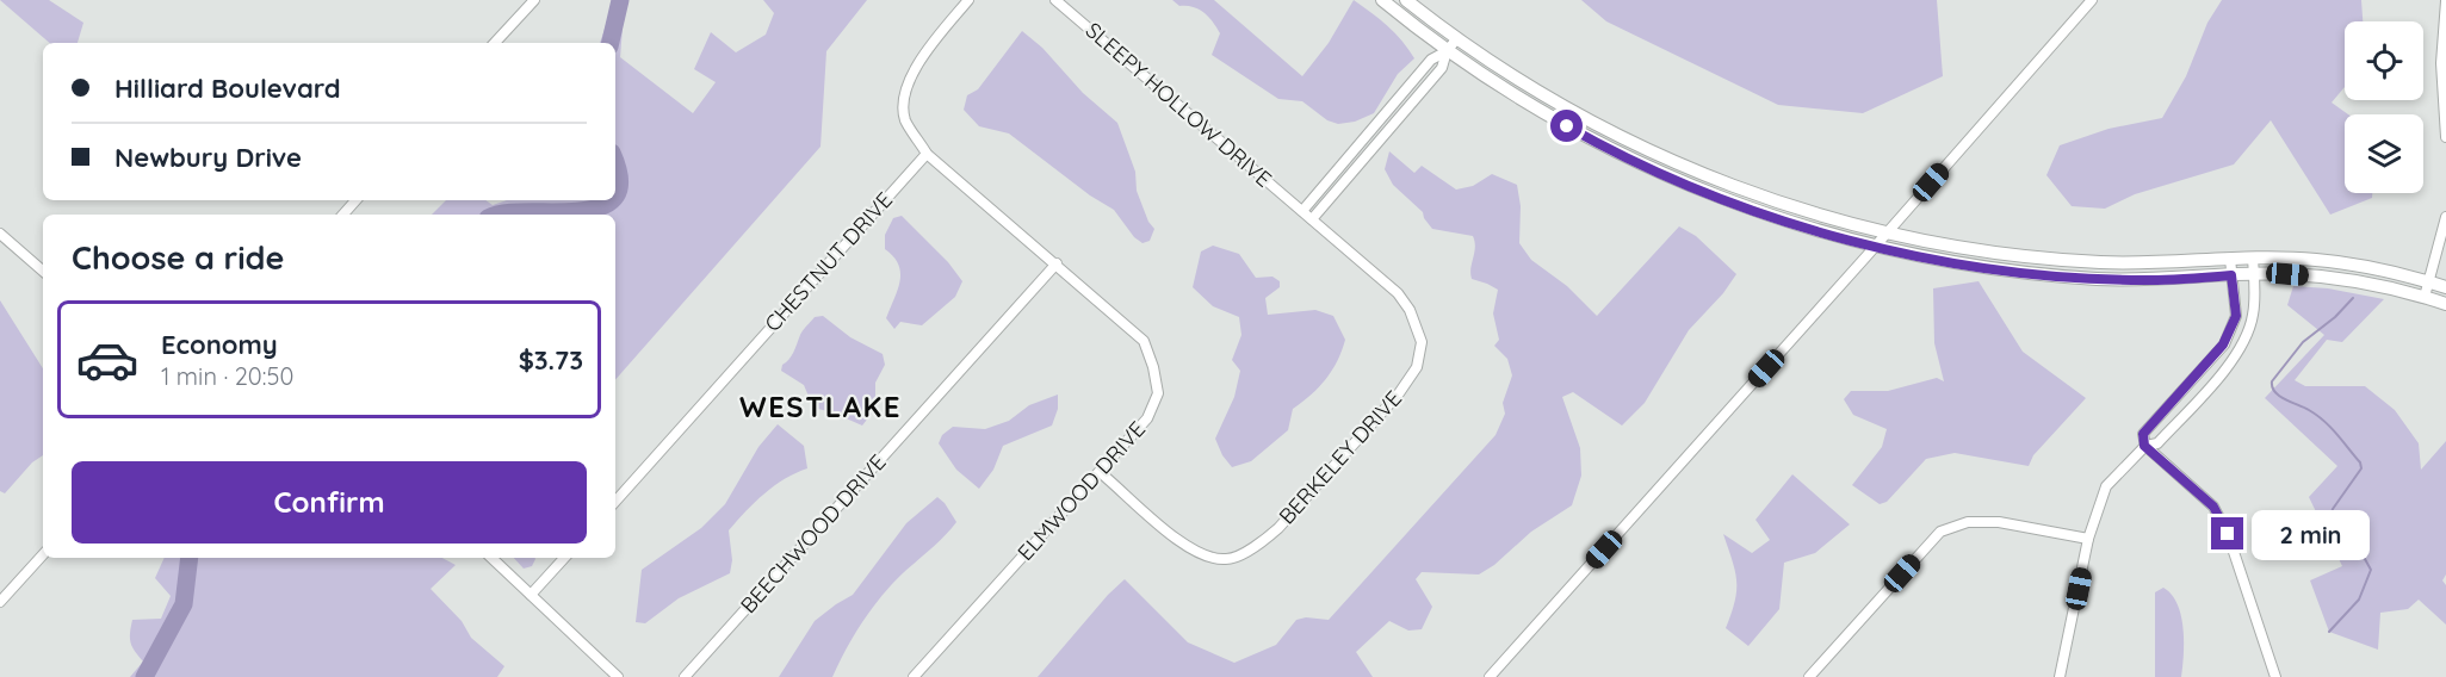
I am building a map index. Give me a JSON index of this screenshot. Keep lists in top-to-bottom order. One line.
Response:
{"streets":{"street":["SLEEPY HOLLOW DRIVE","CHESTNUT DRIVE","BERKELEY DRIVE","ELMWOOD DRIVE","BEECHWOOD DRIVE"]},"crossings":[["SLEEPY HOLLOW DRIVE","BERKELEY DRIVE"],["CHESTNUT DRIVE","ELMWOOD DRIVE"],["BERKELEY DRIVE","ELMWOOD DRIVE"],["ELMWOOD DRIVE","BEECHWOOD DRIVE"]],"districts":["WESTLAKE"],"page":{"banner":["Hilliard Boulevard","Newbury Drive"],"heading":"Choose a ride","list":[{"name":"Economy","note":"1 min · 20:50","value":"$3.73"}],"buttons":"Confirm","bubble":"2 min"}}
